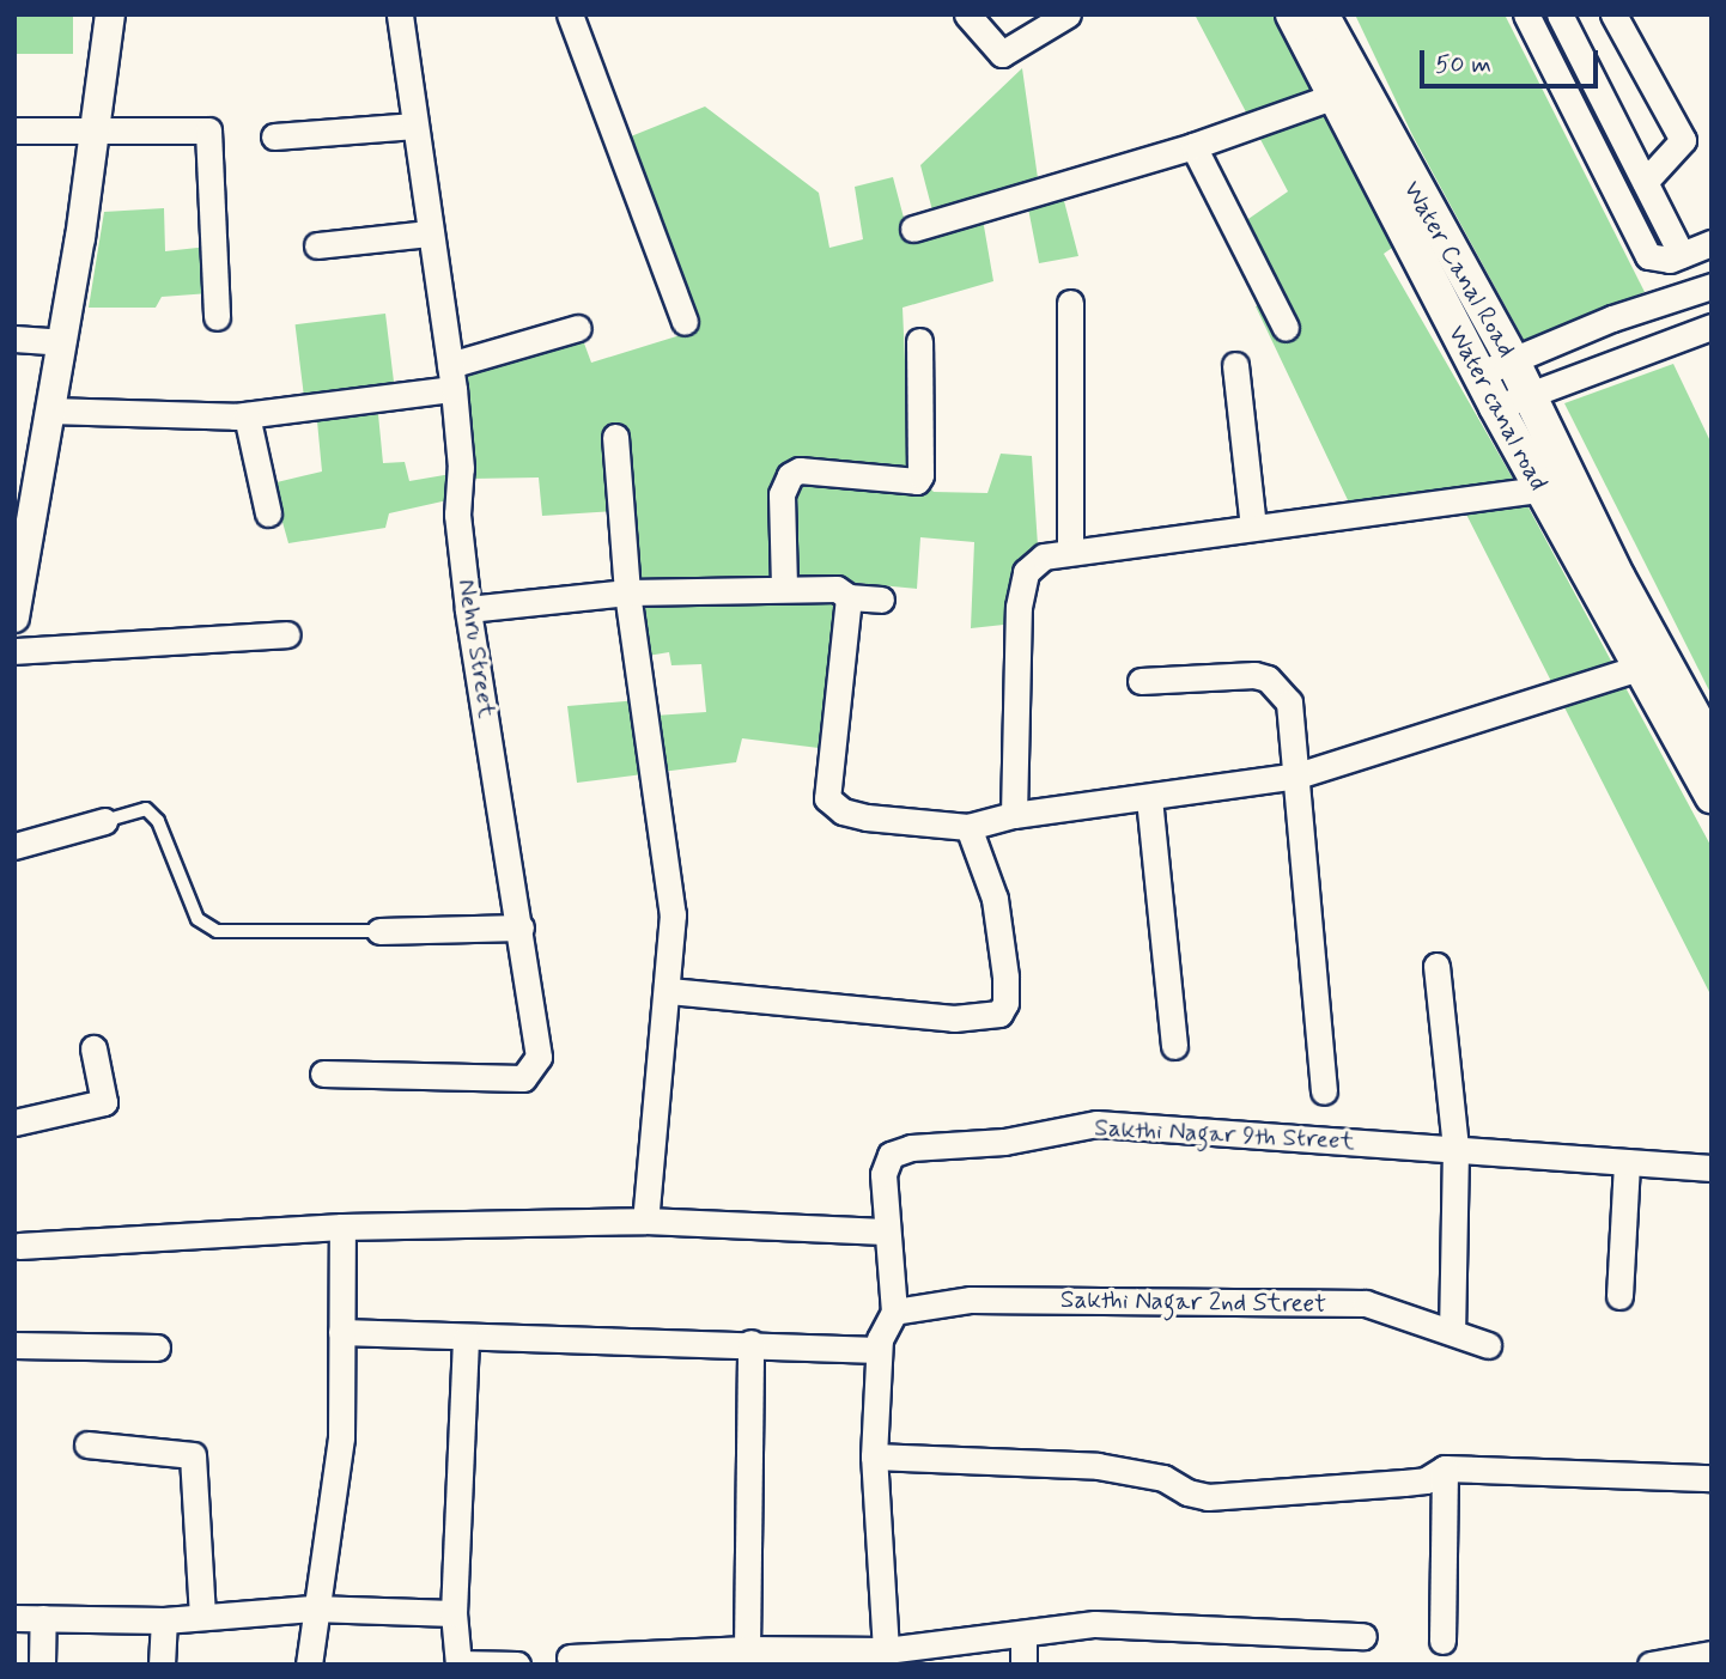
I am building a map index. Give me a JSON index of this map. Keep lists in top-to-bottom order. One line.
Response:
{"streets":{"main road":["Water Canal Road","Water canal road"],"street":["Nehru Street","Sakthi Nagar 9th Street","Sakthi Nagar 2nd Street"]},"crossings":[["Water Canal Road","Water canal road"],["Sakthi Nagar 9th Street","Sakthi Nagar 2nd Street"]],"scale_bar":"50 m"}
